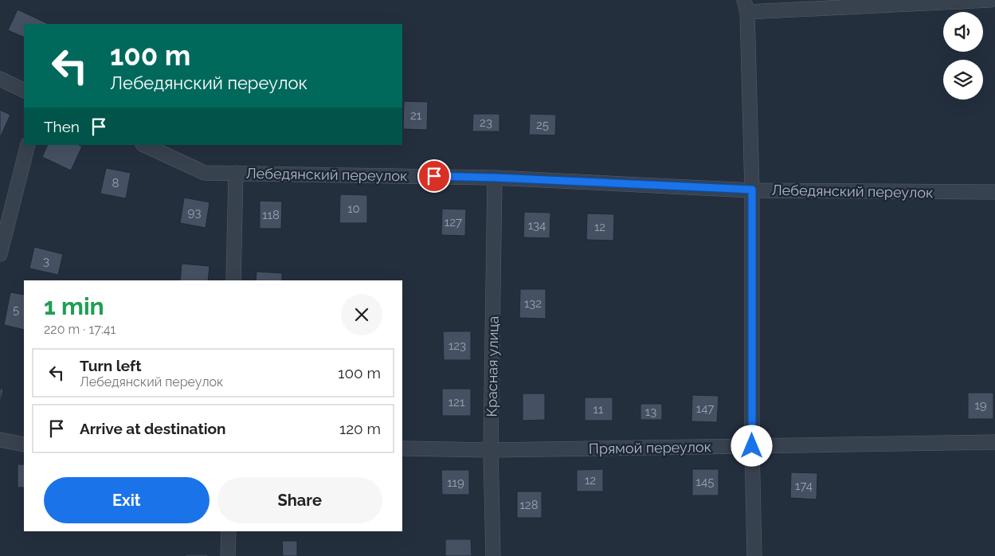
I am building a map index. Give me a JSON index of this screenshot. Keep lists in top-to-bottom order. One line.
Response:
{"streets":{"street":["Лебедянский переулок","Красная улица","Прямой переулок"]},"crossings":[["Лебедянский переулок","Красная улица"],["Красная улица","Прямой переулок"]],"house_numbers":["21","23","25","8","10","93","118","127","134","12","3","132","5","123","121","19","147","11","13","12","145","119","174","128"],"page":{"turn":["100 m","Лебедянский переулок"],"then":"Then","heading":["1 min","220 m · 17:41"],"list":[{"name":"Turn left","note":"Лебедянский переулок","value":"100 m"},{"name":"Arrive at destination","value":"120 m"}],"buttons":["Exit","Share"]}}
